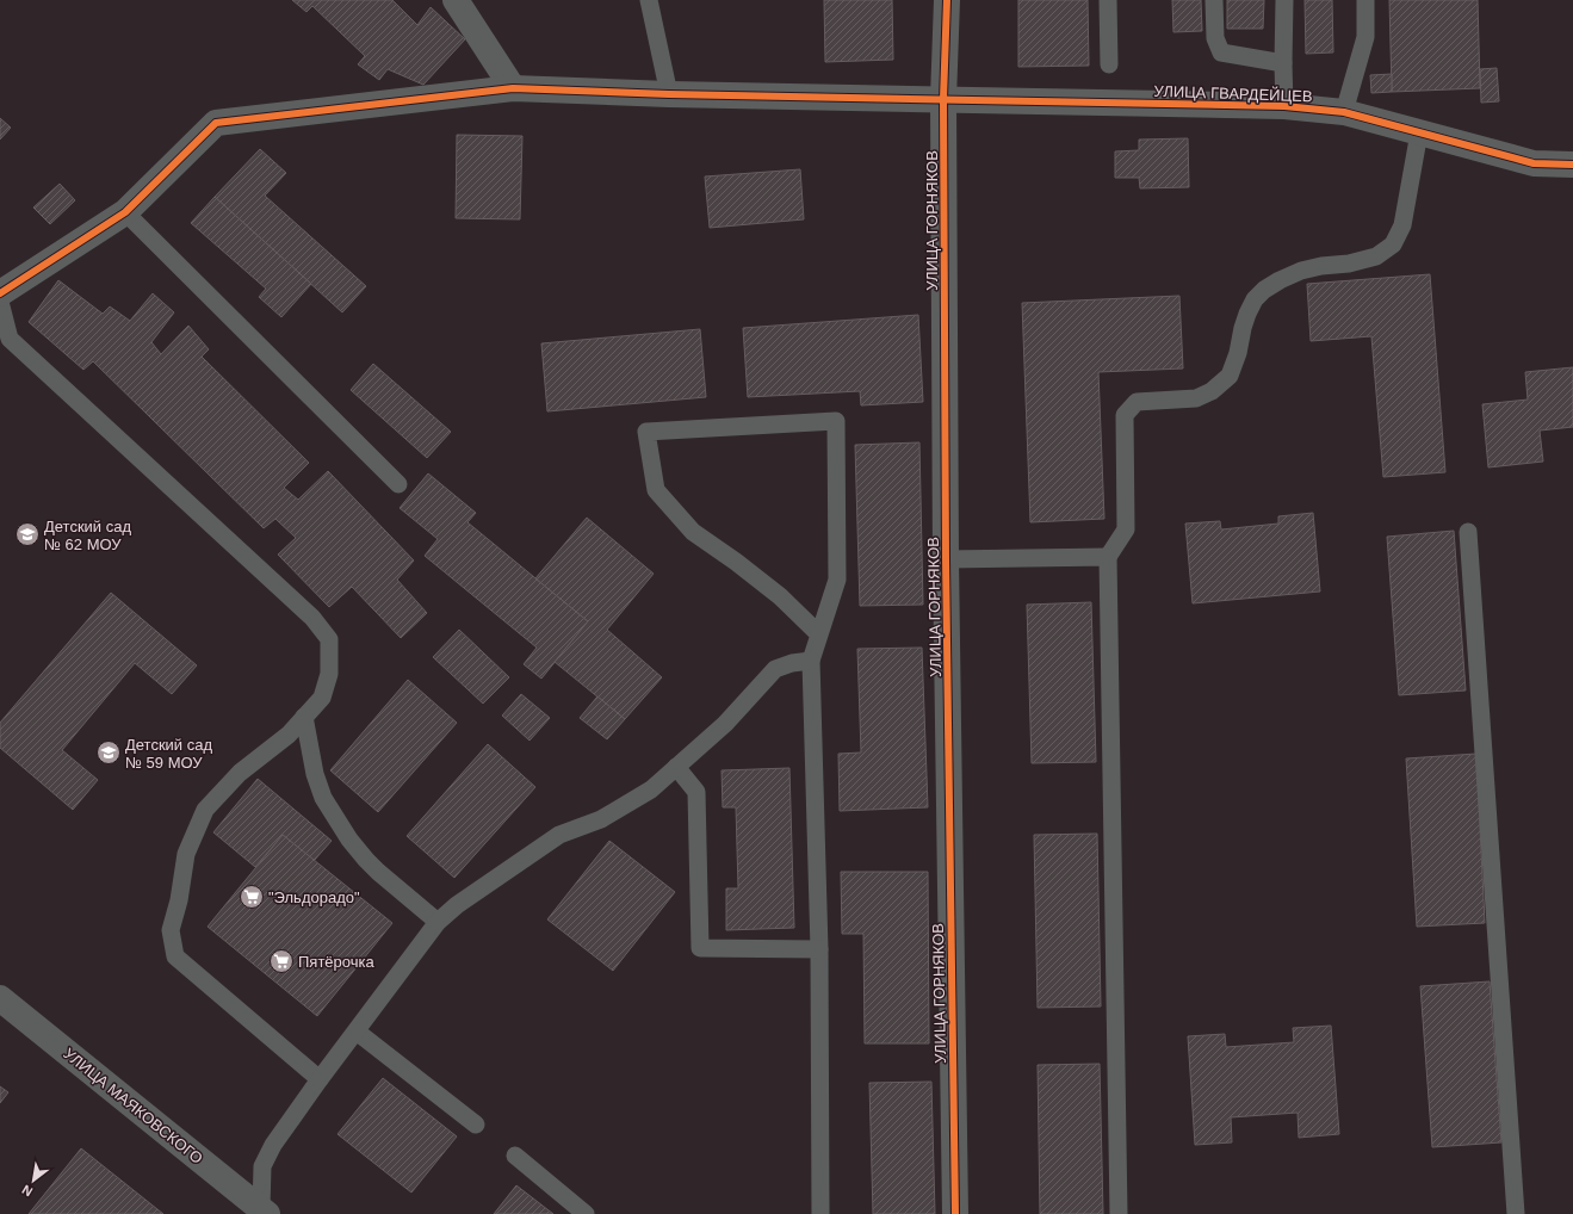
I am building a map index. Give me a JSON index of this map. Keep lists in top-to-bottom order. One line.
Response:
{"streets":{"street":["УЛИЦА ГВАРДЕЙЦЕВ","УЛИЦА ГОРНЯКОВ","УЛИЦА МАЯКОВСКОГО"]},"crossings":[["УЛИЦА ГВАРДЕЙЦЕВ","УЛИЦА ГОРНЯКОВ"]],"places":{"school or university":["Детский сад № 62 МОУ","Детский сад № 59 МОУ"],"supermarket":["\"Эльдорадо\"","Пятёрочка"]},"north":"bottom left"}
